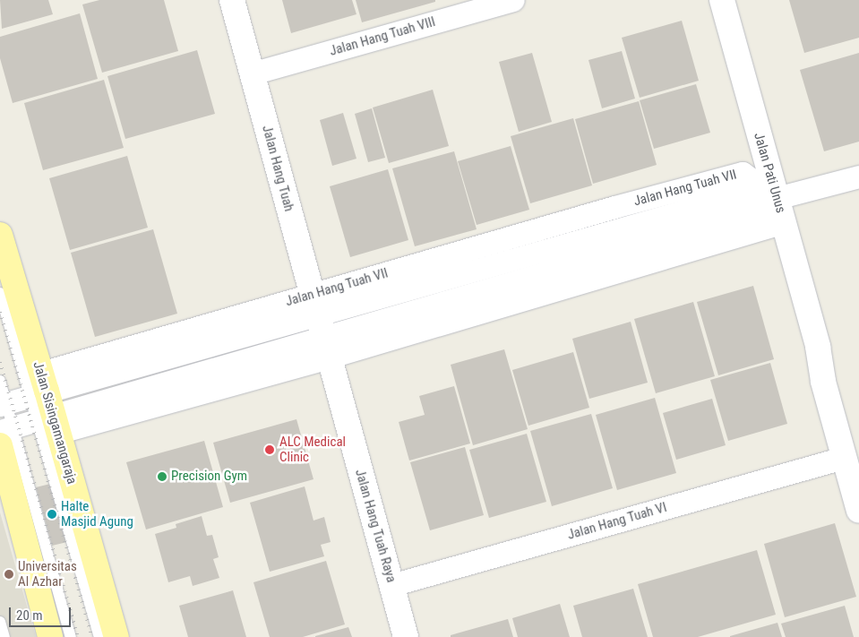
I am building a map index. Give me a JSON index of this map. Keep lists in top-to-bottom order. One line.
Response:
{"streets":{"main road":["Jalan Sisingamangaraja"],"street":["Jalan Hang Tuah VIII","Jalan Hang Tuah","Jalan Pati Unus","Jalan Hang Tuah VII","Jalan Hang Tuah VI","Jalan Hang Tuah Raya"]},"crossings":[["Jalan Hang Tuah VIII","Jalan Hang Tuah"],["Jalan Hang Tuah","Jalan Hang Tuah VII"],["Jalan Hang Tuah","Jalan Hang Tuah Raya"],["Jalan Pati Unus","Jalan Hang Tuah VII"],["Jalan Pati Unus","Jalan Hang Tuah VI"],["Jalan Hang Tuah VII","Jalan Sisingamangaraja"],["Jalan Hang Tuah VII","Jalan Hang Tuah Raya"],["Jalan Hang Tuah VI","Jalan Hang Tuah Raya"]],"places":["ALC Medical Clinic","Precision Gym","Halte Masjid Agung","Universitas Al Azhar"],"scale_bar":"20 m"}
